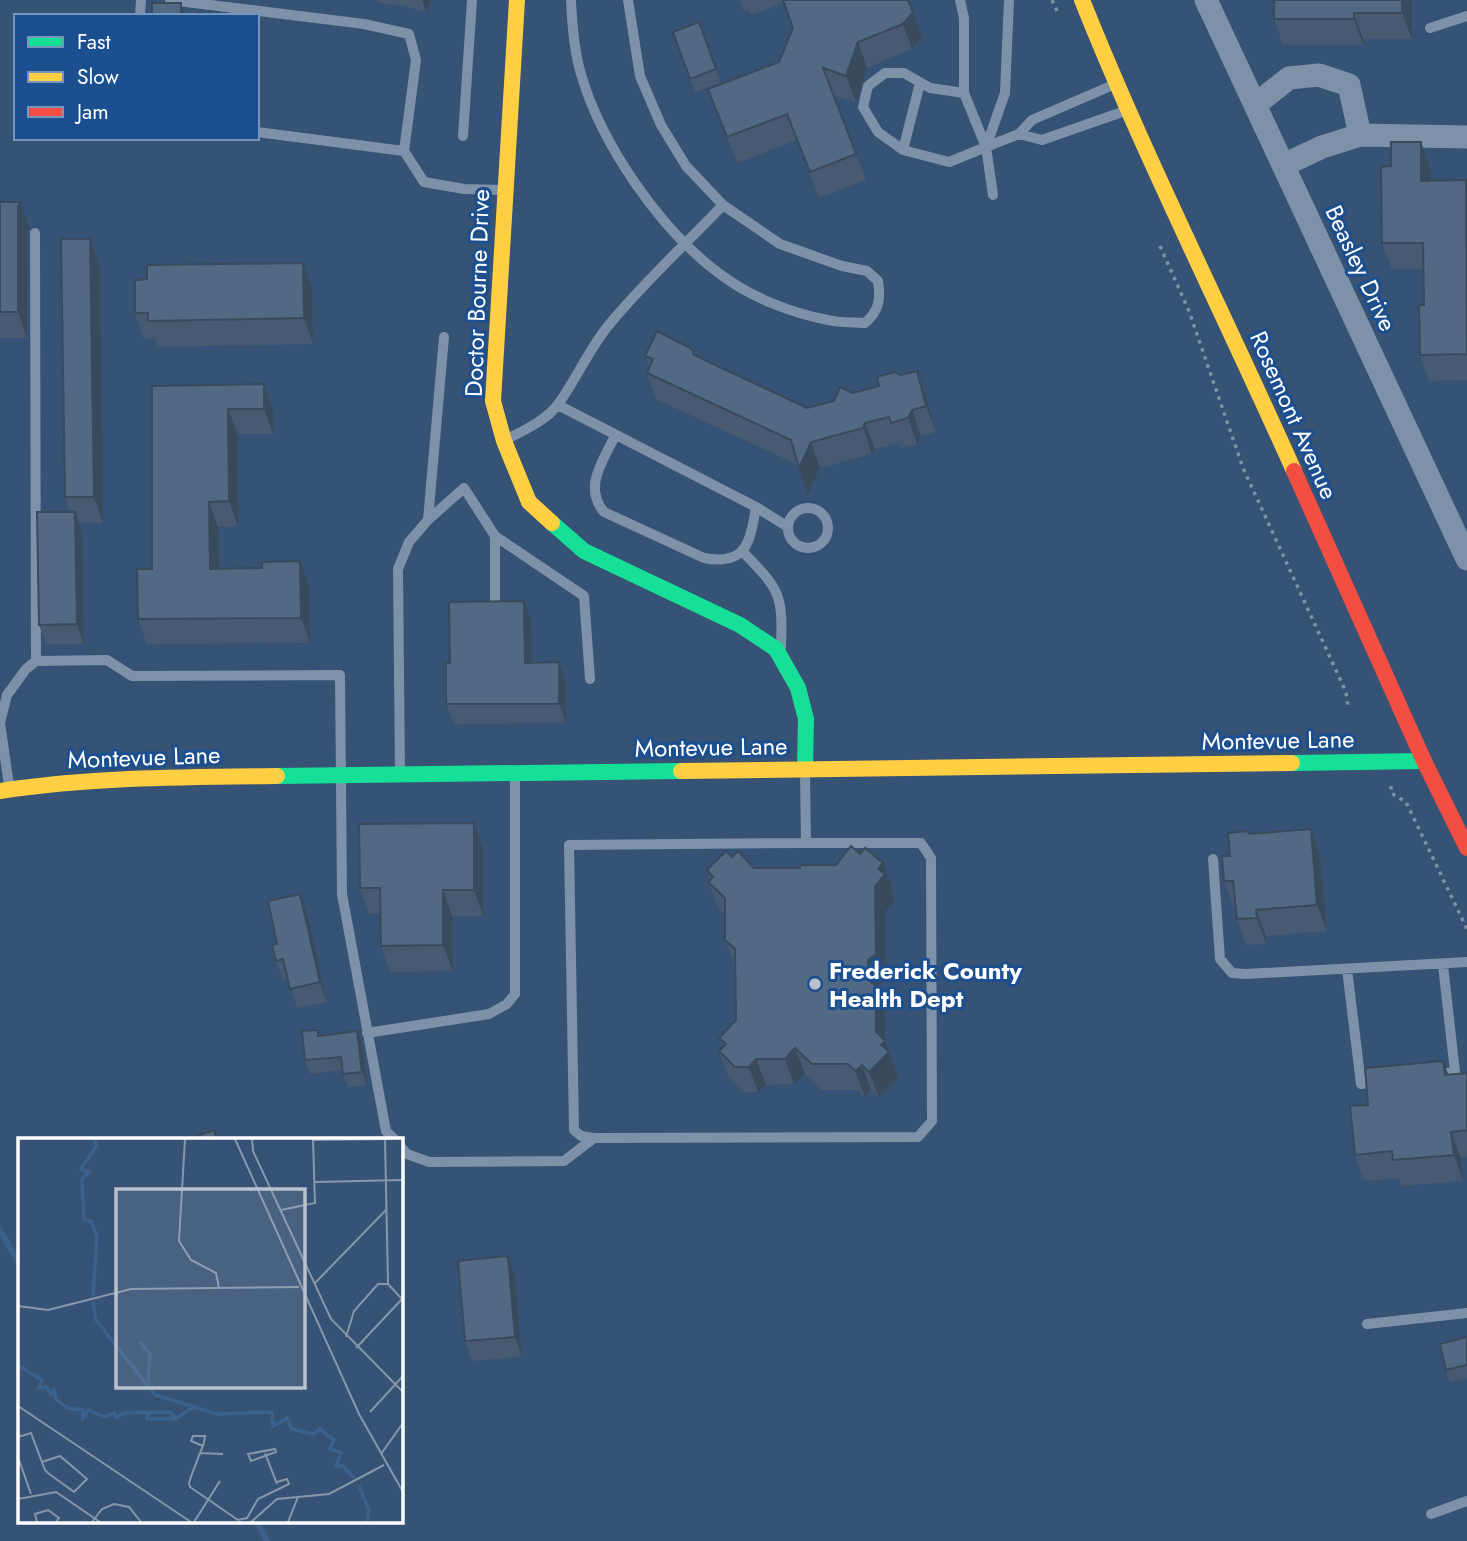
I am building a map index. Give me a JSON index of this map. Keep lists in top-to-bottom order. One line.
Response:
{"streets":{"street":["Beasley Drive","Doctor Bourne Drive","Rosemont Avenue","Montevue Lane"]},"crossings":[["Doctor Bourne Drive","Montevue Lane"],["Rosemont Avenue","Montevue Lane"]],"places":["Frederick County Health Dept"],"legend":["Fast","Slow","Jam"]}
